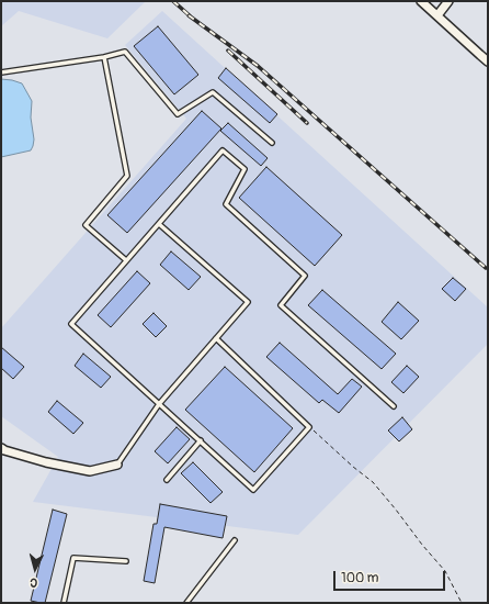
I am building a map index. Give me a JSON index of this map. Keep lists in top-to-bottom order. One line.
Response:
{"scale_bar":"100 m","north":"bottom"}
